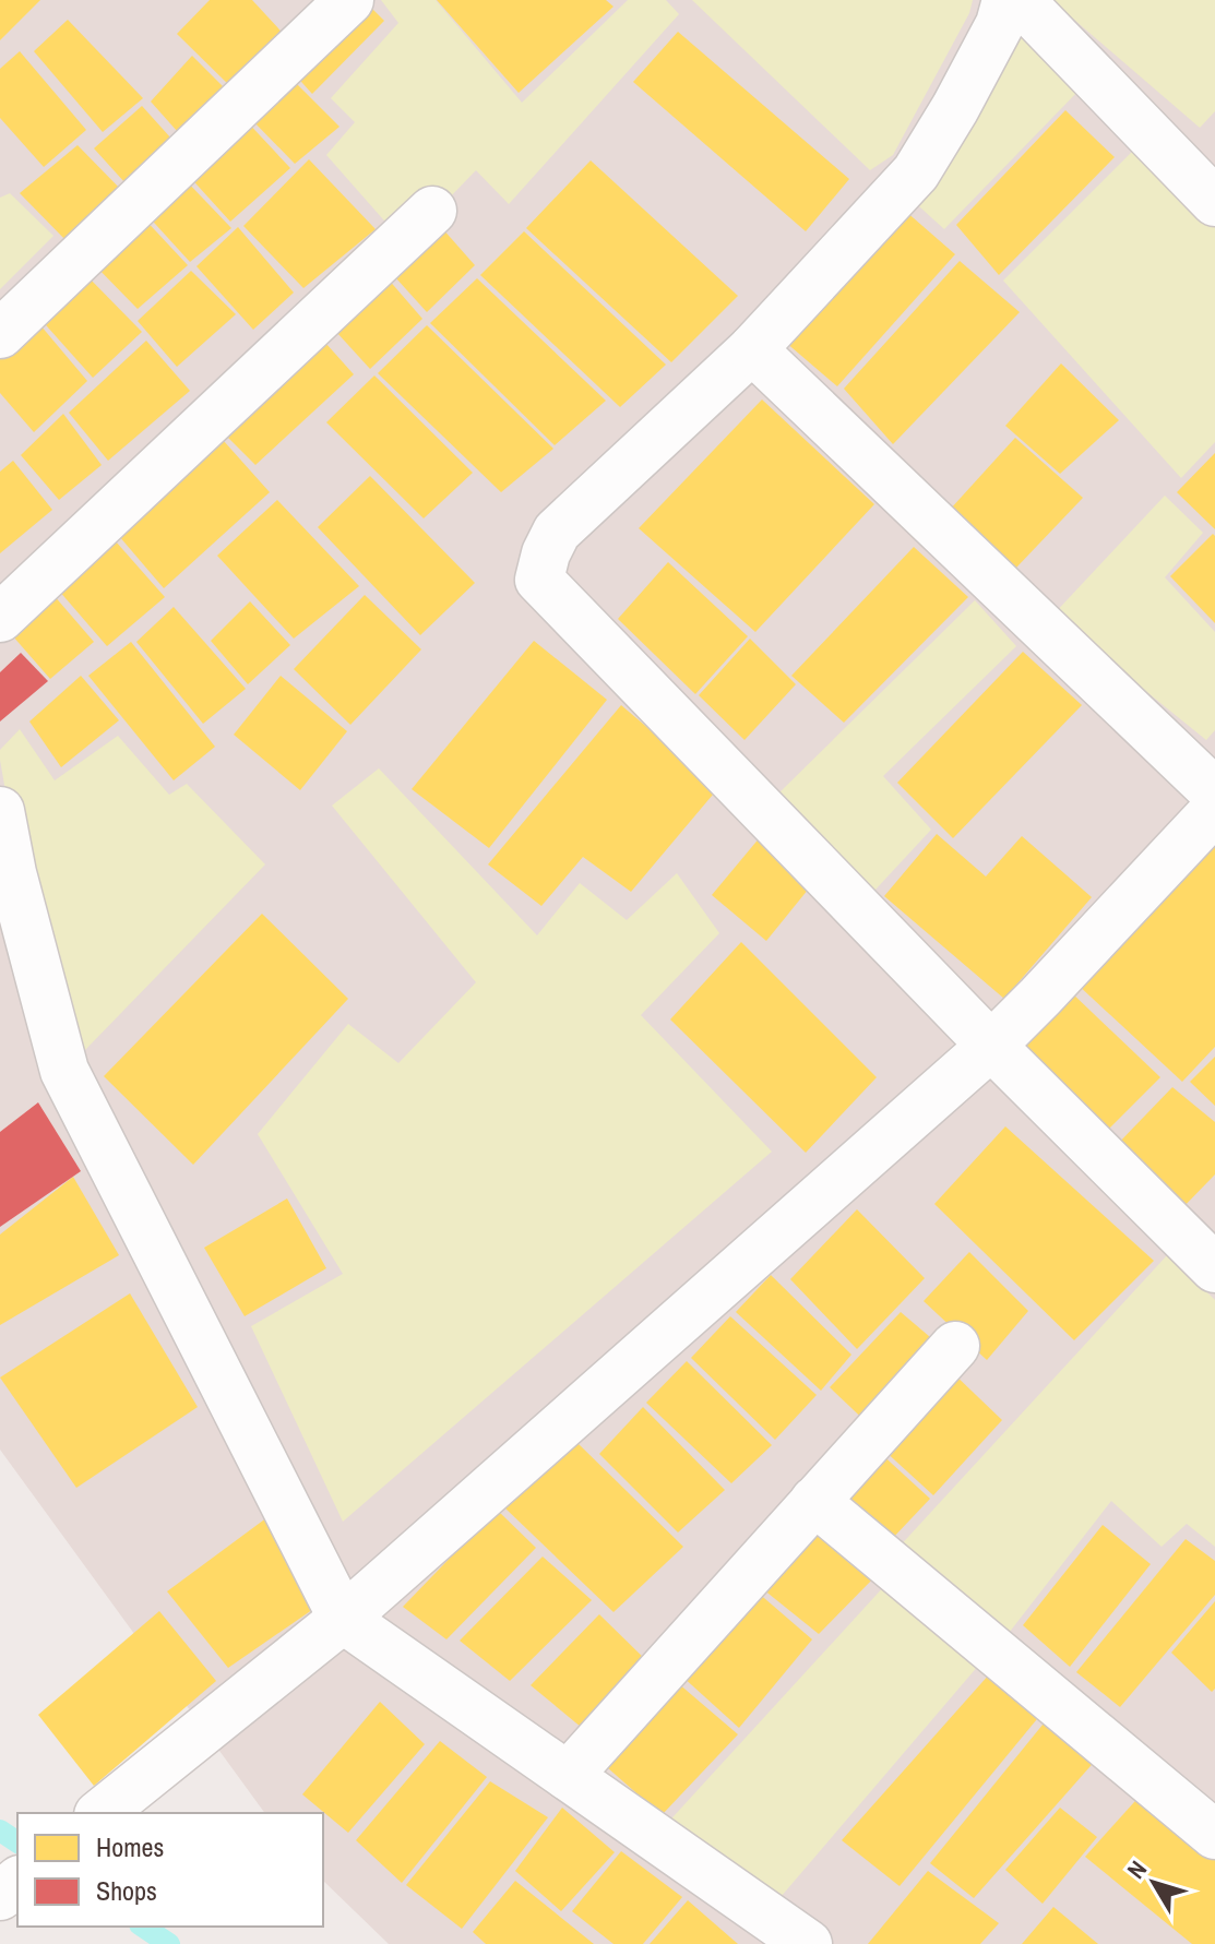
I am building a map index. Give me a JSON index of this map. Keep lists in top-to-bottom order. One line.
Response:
{"legend":["Homes","Shops"],"north":"top left"}
